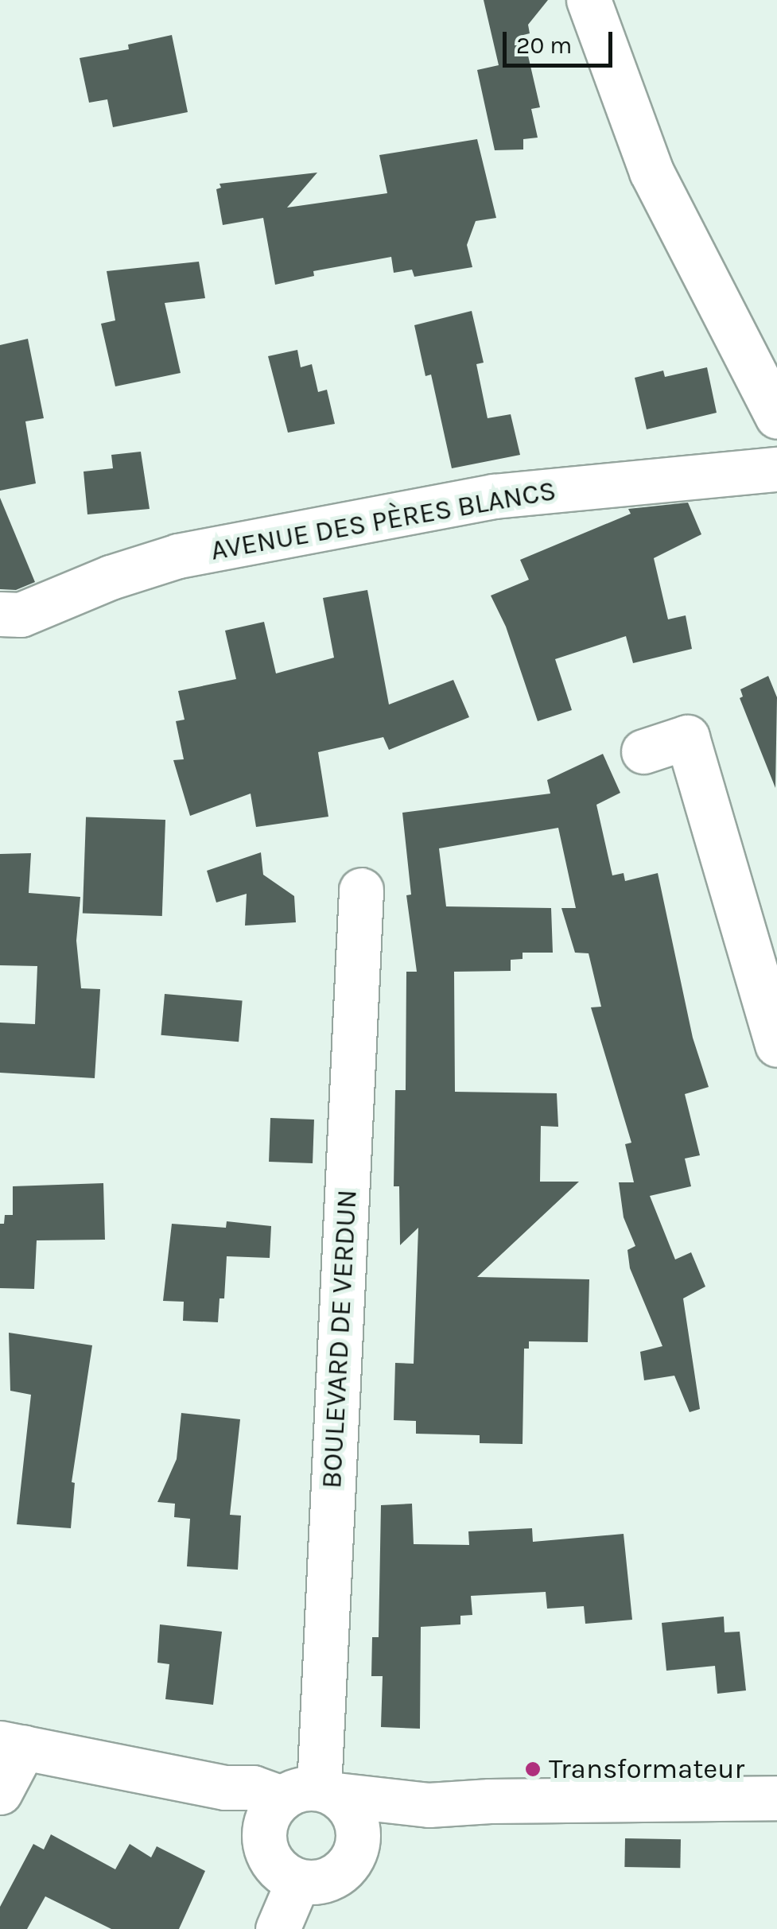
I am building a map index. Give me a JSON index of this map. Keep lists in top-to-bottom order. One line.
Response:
{"streets":{"street":["AVENUE DES PÈRES BLANCS","BOULEVARD DE VERDUN"]},"places":["Transformateur"],"scale_bar":"20 m"}
